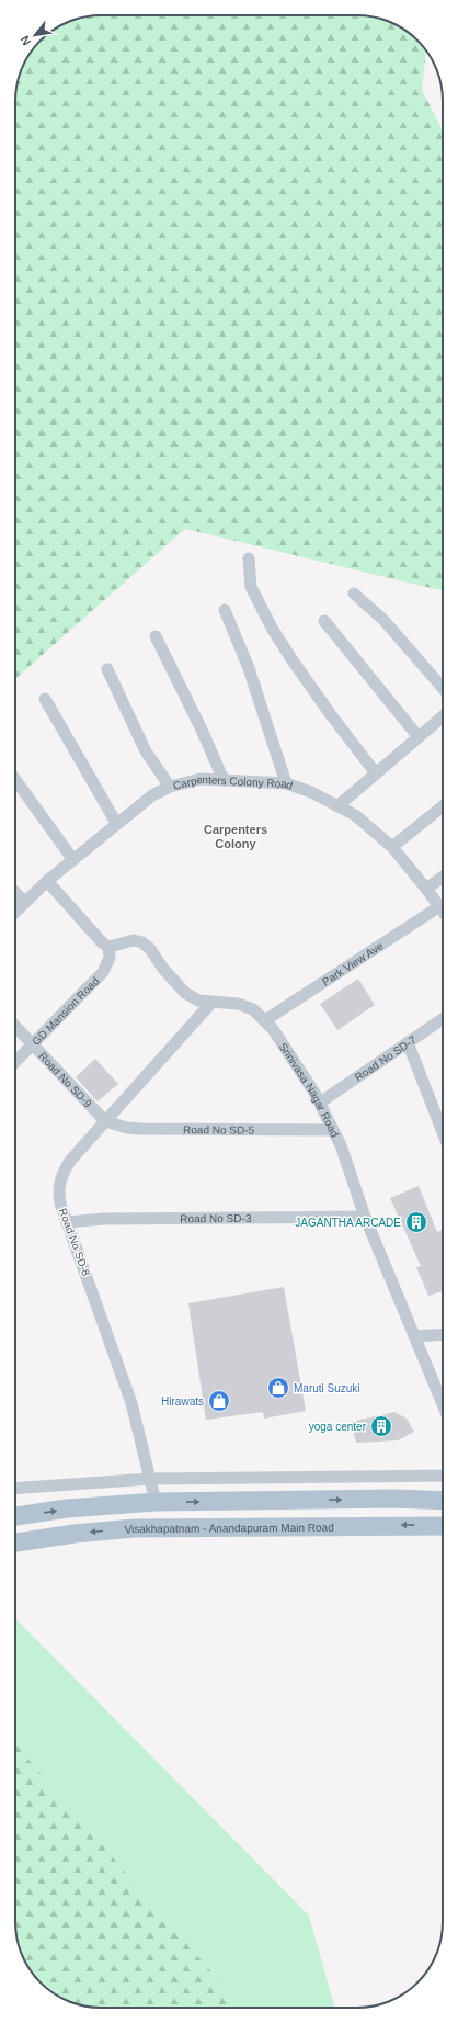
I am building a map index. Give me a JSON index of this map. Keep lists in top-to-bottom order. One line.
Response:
{"streets":{"main road":["Visakhapatnam - Anandapuram Main Road"],"street":["Carpenters Colony Road","Park View Ave","GD Mansion Road","Road No SD-7","Road No SD-9","Srinivasa Nagar Road","Road No SD-5","Road No SD-3","Road No SD-8"]},"crossings":[["Carpenters Colony Road","Park View Ave"],["Park View Ave","Srinivasa Nagar Road"],["GD Mansion Road","Road No SD-9"],["GD Mansion Road","Srinivasa Nagar Road"],["Road No SD-7","Srinivasa Nagar Road"],["Road No SD-9","Road No SD-5"],["Road No SD-9","Road No SD-8"],["Srinivasa Nagar Road","Road No SD-5"],["Srinivasa Nagar Road","Road No SD-3"],["Srinivasa Nagar Road","Road No SD-8"],["Road No SD-5","Road No SD-8"],["Road No SD-3","Road No SD-8"]],"districts":["Carpenters Colony"],"places":{"building":["JAGANTHA ARCADE","yoga center"],"shop":["Maruti Suzuki","Hirawats"]},"north":"bottom left"}
